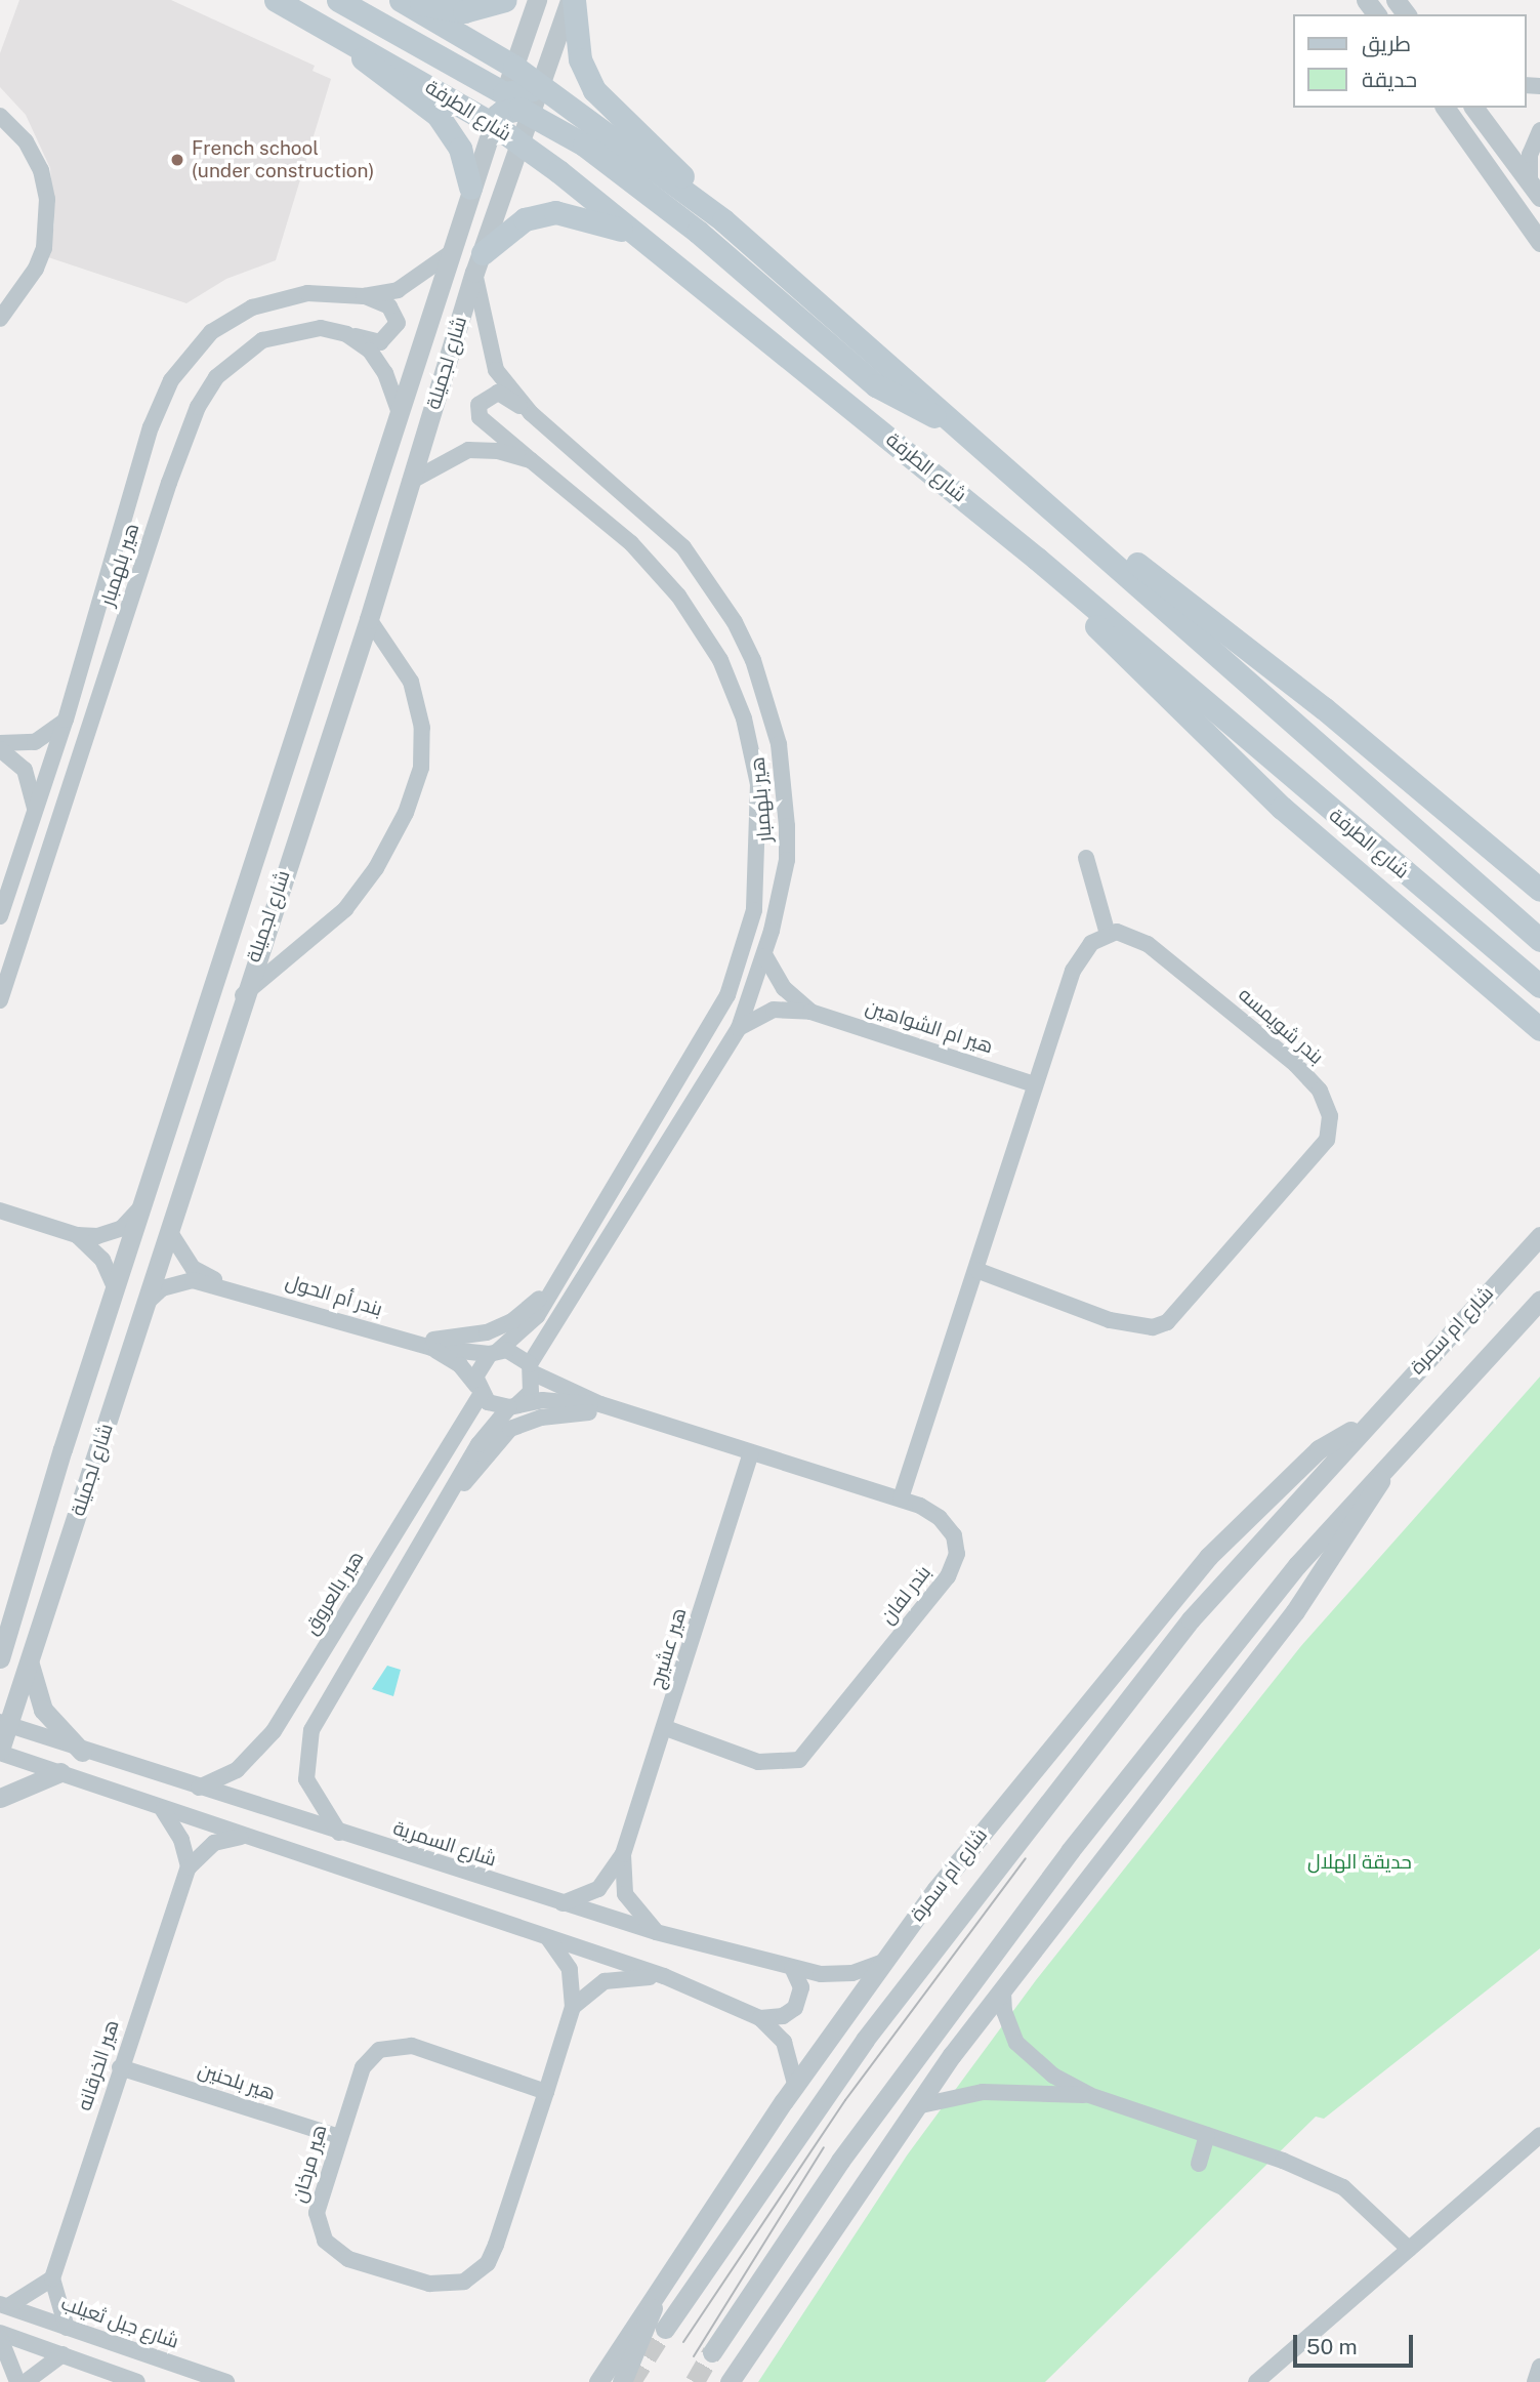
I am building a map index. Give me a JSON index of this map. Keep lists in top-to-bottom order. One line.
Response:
{"streets":{"main road":["شارع الطرفة"],"street":["شارع لجميلة","هير بلهمبار","بندر شويمسه","هير ام الشواهين","بندر أم الحول","شارع ام سمرة","هير بالعروق","بندر لفان","هير عشيرج","شارع السمرية","هير الخرقانه","هير بلحنين","هير مرخان","شارع جبل ثعيلب"]},"crossings":[["شارع الطرفة","شارع لجميلة"],["شارع لجميلة","هير بلهمبار"],["شارع لجميلة","بندر أم الحول"],["شارع لجميلة","شارع السمرية"],["هير بلهمبار","هير ام الشواهين"],["هير بلهمبار","بندر أم الحول"],["هير بلهمبار","هير بالعروق"],["هير بلهمبار","بندر لفان"],["بندر أم الحول","هير بالعروق"],["بندر أم الحول","بندر لفان"],["شارع ام سمرة","شارع السمرية"],["هير بالعروق","بندر لفان"],["هير بالعروق","شارع السمرية"],["بندر لفان","هير عشيرج"],["هير عشيرج","شارع السمرية"],["هير الخرقانه","هير بلحنين"],["هير بلحنين","هير مرخان"]],"parks":["حديقة الهلال"],"places":["French school (under construction)"],"legend":["طريق","حديقة"],"scale_bar":"50 m"}
